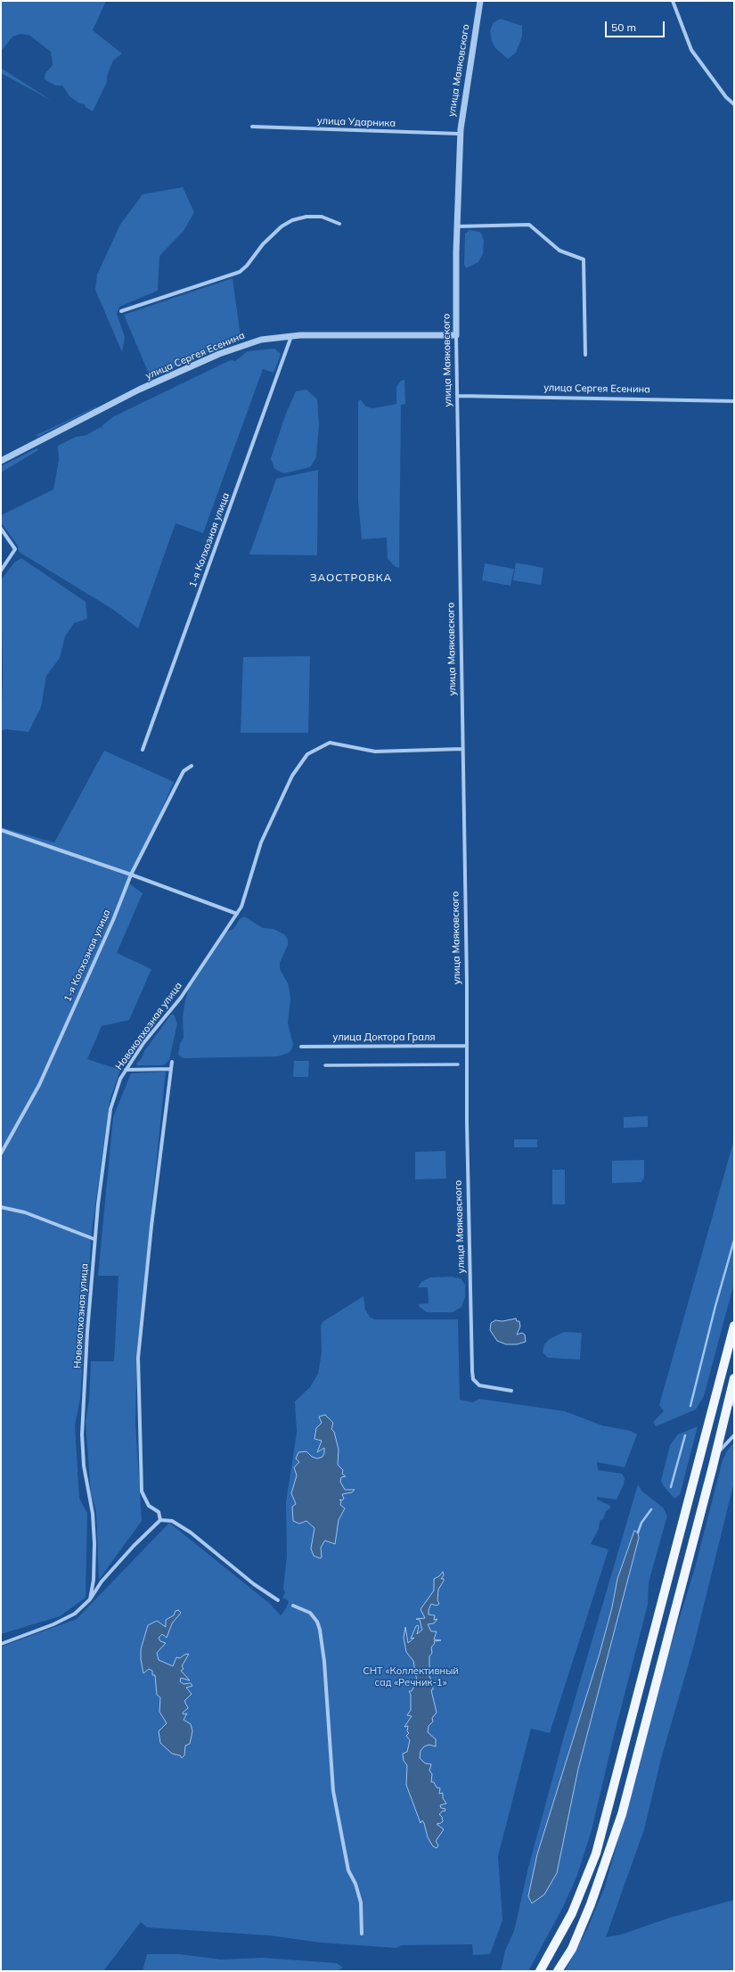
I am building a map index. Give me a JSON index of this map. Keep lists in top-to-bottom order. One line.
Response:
{"streets":{"street":["улица Маяковского","улица Ударника","улица Сергея Есенина","1-я Колхозная улица","Новоколхозная улица","улица Доктора Граля"]},"crossings":[["улица Маяковского","улица Ударника"],["улица Маяковского","улица Сергея Есенина"],["улица Маяковского","Новоколхозная улица"],["улица Маяковского","улица Доктора Граля"],["улица Сергея Есенина","1-я Колхозная улица"]],"districts":["ЗАОСТРОВКА"],"parks":["СНТ «Коллективный сад «Речник-1»"],"scale_bar":"50 m"}
